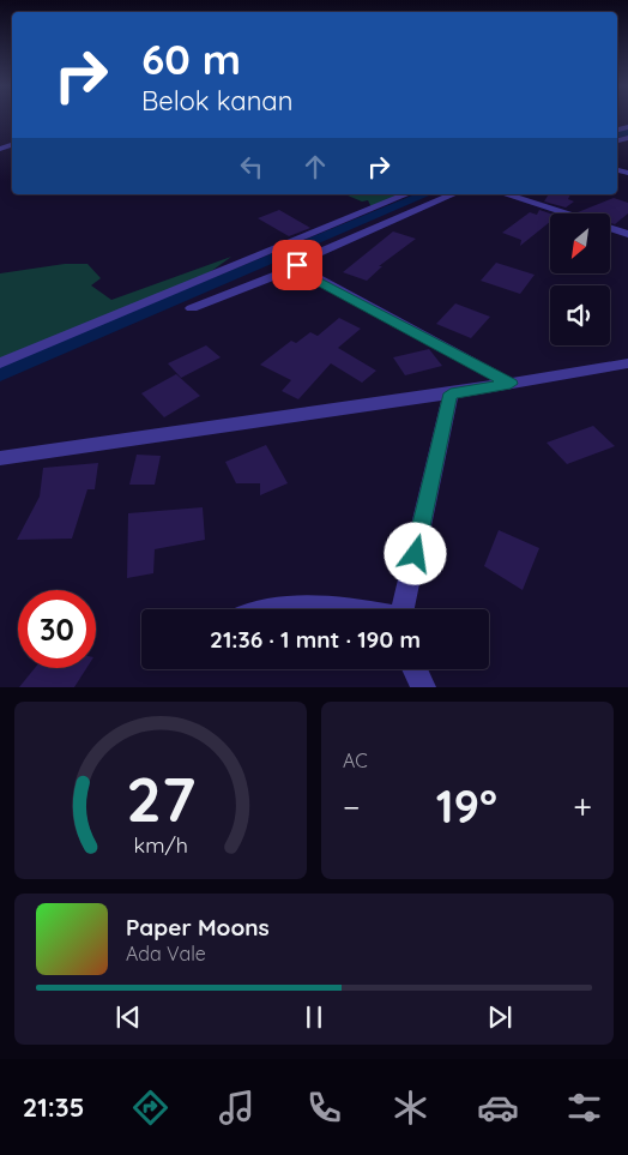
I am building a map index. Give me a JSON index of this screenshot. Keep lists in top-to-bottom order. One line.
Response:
{"north":"bottom left","page":{"turn":["60 m","Belok kanan"],"limit":"30","trip":"21:36 · 1 mnt · 190 m","tile":"AC","heat":["−","19°","+"],"song":["Paper Moons","Ada Vale"],"tabs":"21:35","gauge":["27","km/h"]}}
